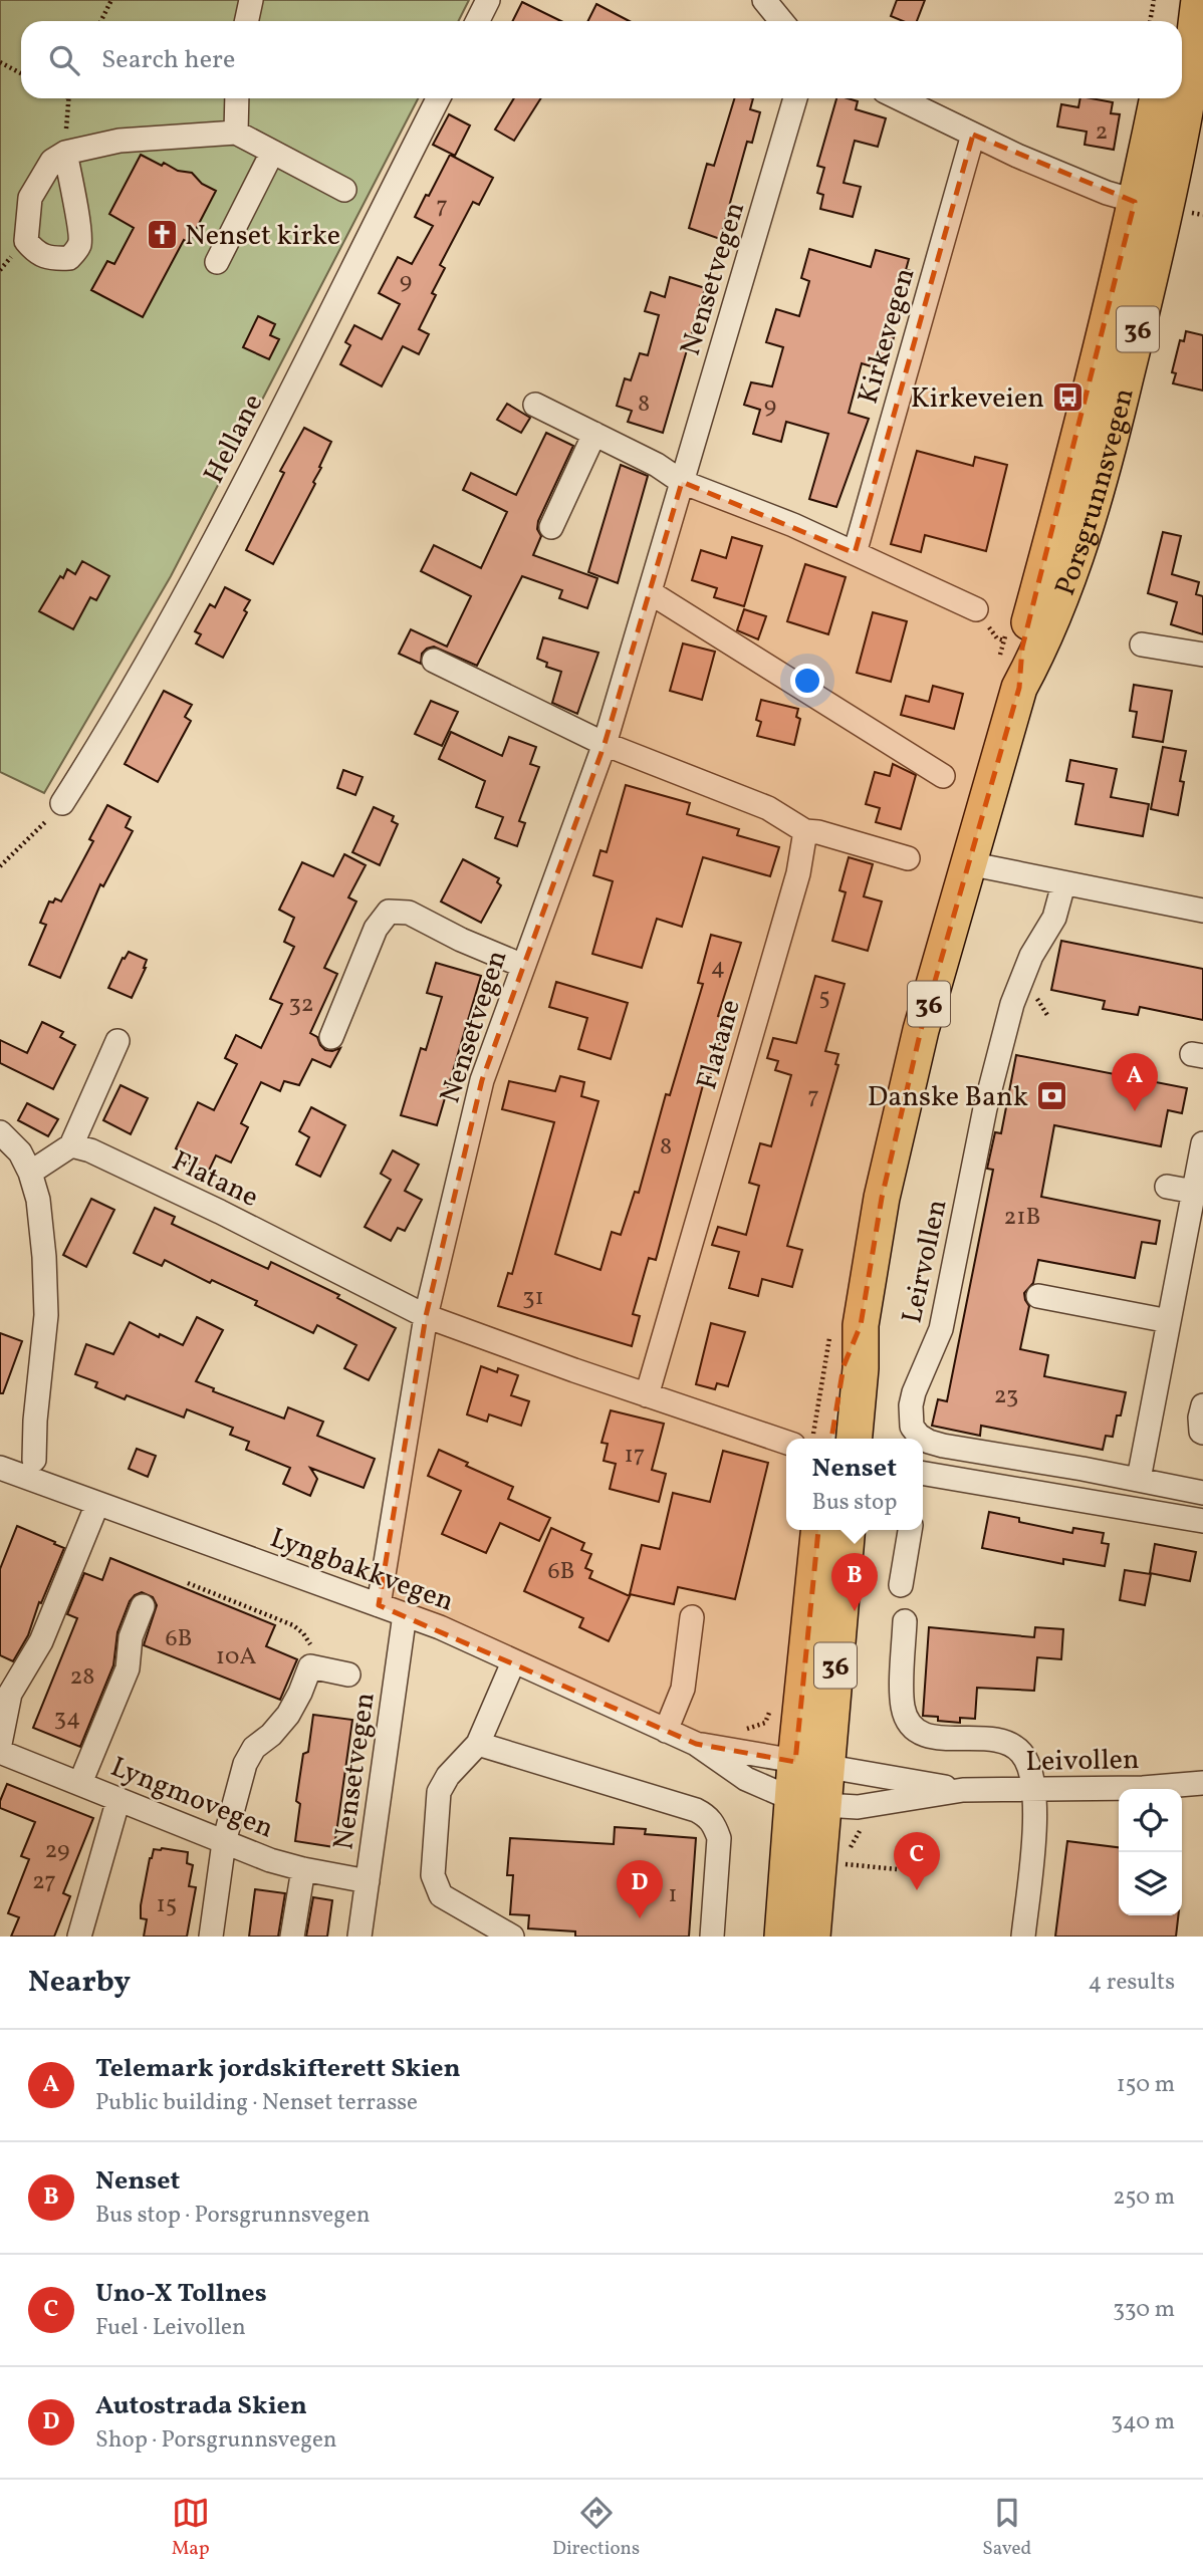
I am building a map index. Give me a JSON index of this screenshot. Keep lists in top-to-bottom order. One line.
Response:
{"streets":{"highway":["36","Porsgrunnsvegen"],"street":["Nensetvegen","Kirkevegen","Hellane","Flatane","Leirvollen","Lyngbakkvegen","Leivollen","Lyngmovegen"]},"crossings":[["Nensetvegen","Flatane"],["Nensetvegen","Lyngbakkvegen"],["Nensetvegen","Lyngmovegen"],["36","Lyngbakkvegen"],["36","Leivollen"],["Lyngbakkvegen","Leivollen"]],"places":{"church":["Nenset kirke"],"bus stop":["Kirkeveien"],"bank":["Danske Bank"]},"house_numbers":["2","7","9","8","9","4","5","32","7","8","21B","31","23","17","6B","6B","10A","28","34","29","27","1","15"],"page":{"search":"Search here","pins":["A","B","C","D"],"popup":["Nenset","Bus stop"],"heading":["Nearby","4 results"],"list":[{"mark":"A","name":"Telemark jordskifterett Skien","note":"Public building · Nenset terrasse","value":"150 m"},{"mark":"B","name":"Nenset","note":"Bus stop · Porsgrunnsvegen","value":"250 m"},{"mark":"C","name":"Uno-X Tollnes","note":"Fuel · Leivollen","value":"330 m"},{"mark":"D","name":"Autostrada Skien","note":"Shop · Porsgrunnsvegen","value":"340 m"}],"nav":["Map","Directions","Saved"]}}
